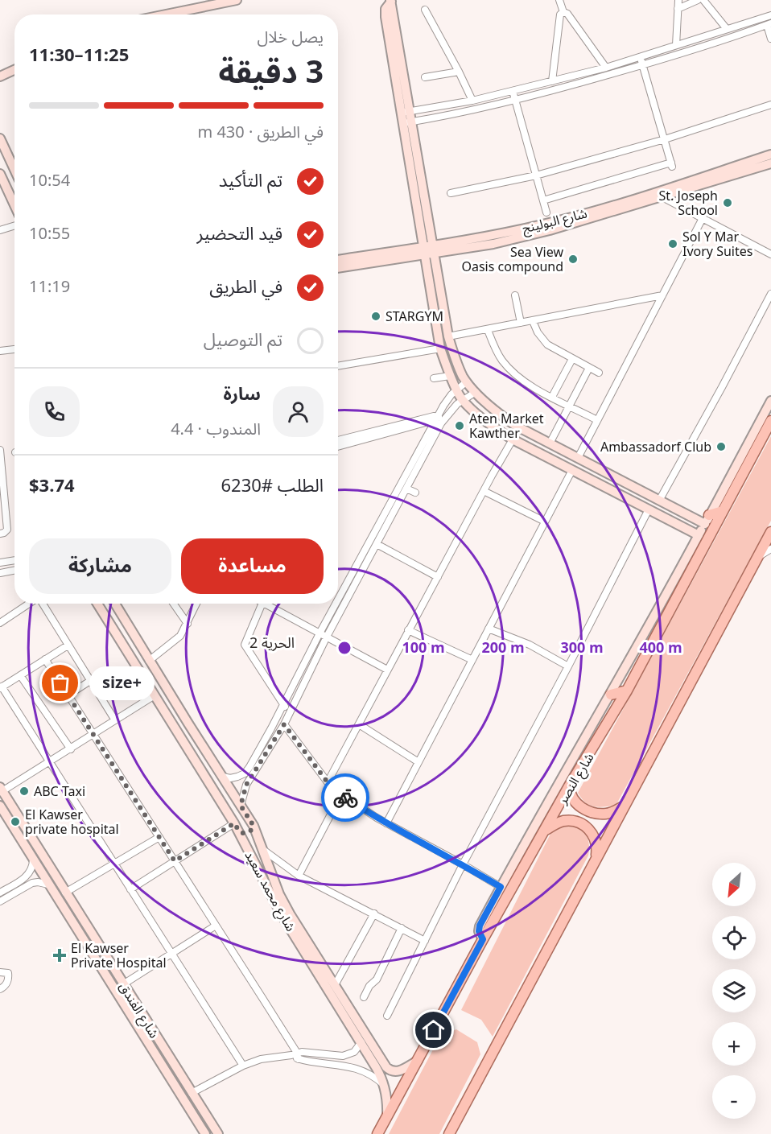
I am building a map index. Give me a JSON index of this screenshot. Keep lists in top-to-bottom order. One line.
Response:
{"streets":{"main road":["شارع النصر"],"street":["شارع البولينج","شارع محمد سعيد","شارع الفندق"]},"crossings":[["شارع النصر","شارع محمد سعيد"]],"districts":["الحرية 2"],"places":{"other":["St. Joseph School","Sol Y Mar Ivory Suites","Sea View Oasis compound","STARGYM","Aten Market Kawther","Ambassadorf Club","+size","ABC Taxi","El Kawser private hospital"],"health":["El Kawser Private Hospital"]},"north":"bottom left","page":{"heading":["3 دقيقة","يصل خلال","11:25–11:30"],"panel":["سارة","المندوب · 4.4","الطلب #6230","$3.74"],"bar":"في الطريق · 430 m","list":[["تم التأكيد","10:54"],["قيد التحضير","10:55"],["في الطريق","11:19"],"تم التوصيل"],"buttons":["مساعدة","مشاركة"],"bubble":"+size","map_buttons":["+","−"]},"rings":["100 m","200 m","300 m","400 m"]}
